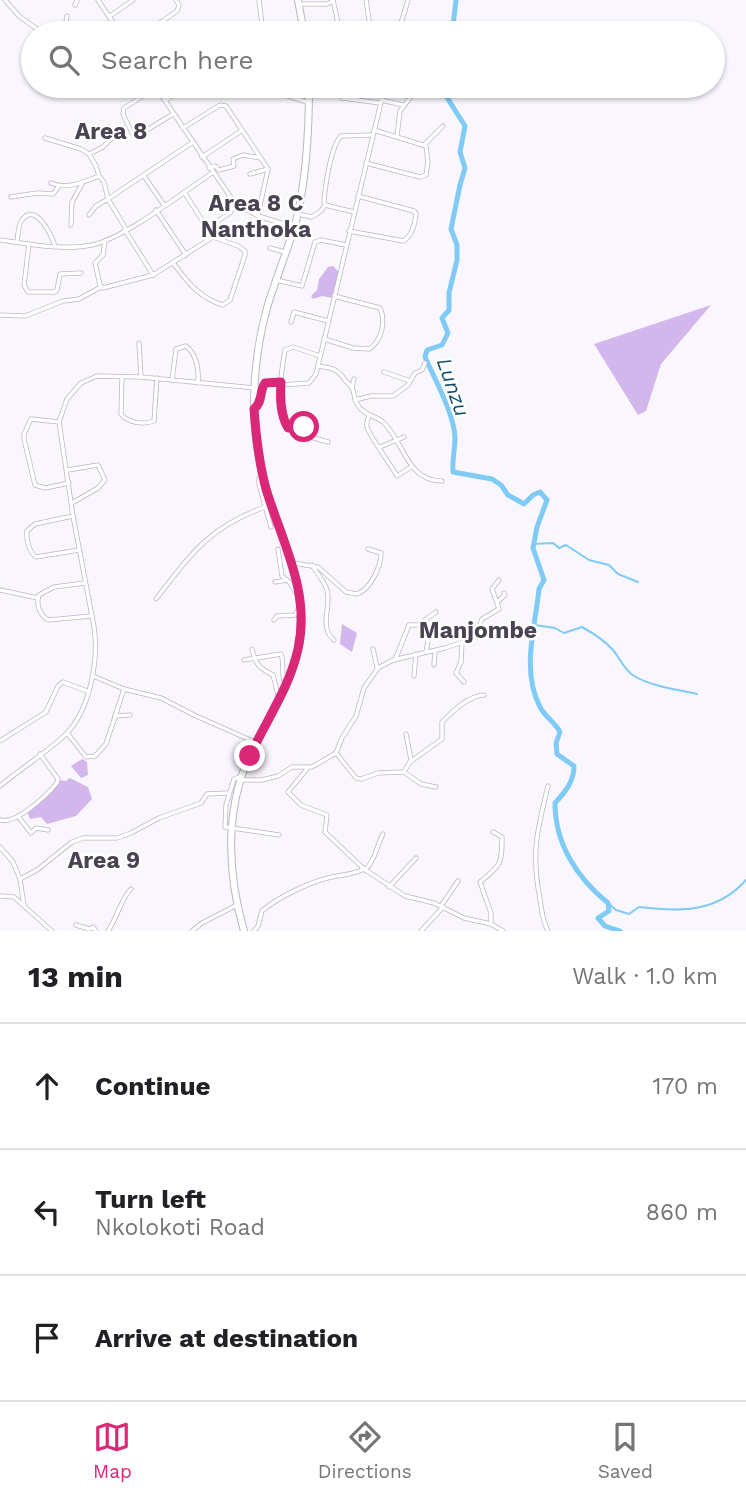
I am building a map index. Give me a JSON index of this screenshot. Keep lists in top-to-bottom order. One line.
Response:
{"districts":["Area 8","Area 8 C Nanthoka","Manjombe","Area 9"],"water":["Lunzu"],"page":{"search":"Search here","heading":["13 min","Walk · 1.0 km"],"list":[["Continue","170 m"],["Turn left","Nkolokoti Road","860 m"],"Arrive at destination"],"nav":["Map","Directions","Saved"]}}
